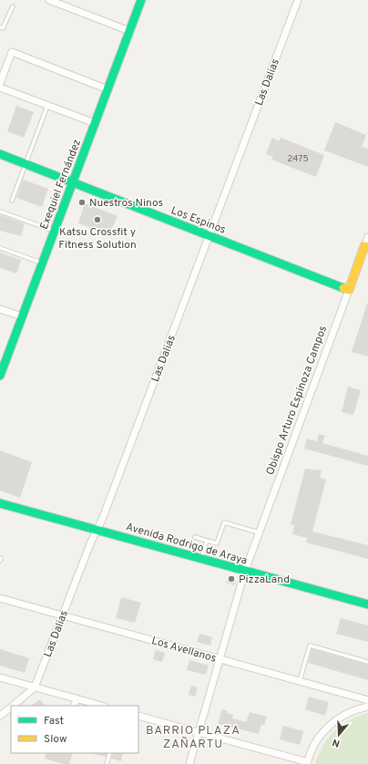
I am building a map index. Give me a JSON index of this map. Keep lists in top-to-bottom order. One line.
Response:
{"streets":{"street":["Las Dalias","Exequiel Fernández","Los Espinos","Obispo Arturo Espinoza Campos","Avenida Rodrigo de Araya","Los Avellanos"]},"crossings":[["Las Dalias","Los Espinos"],["Las Dalias","Avenida Rodrigo de Araya"],["Las Dalias","Los Avellanos"],["Exequiel Fernández","Los Espinos"],["Los Espinos","Obispo Arturo Espinoza Campos"],["Obispo Arturo Espinoza Campos","Avenida Rodrigo de Araya"],["Obispo Arturo Espinoza Campos","Los Avellanos"]],"districts":["BARRIO PLAZA ZAÑARTU"],"places":["Nuestros Ninos","Katsu Crossfit y Fitness Solution","PizzaLand"],"house_numbers":["2475"],"legend":["Fast","Slow"],"north":"bottom"}
